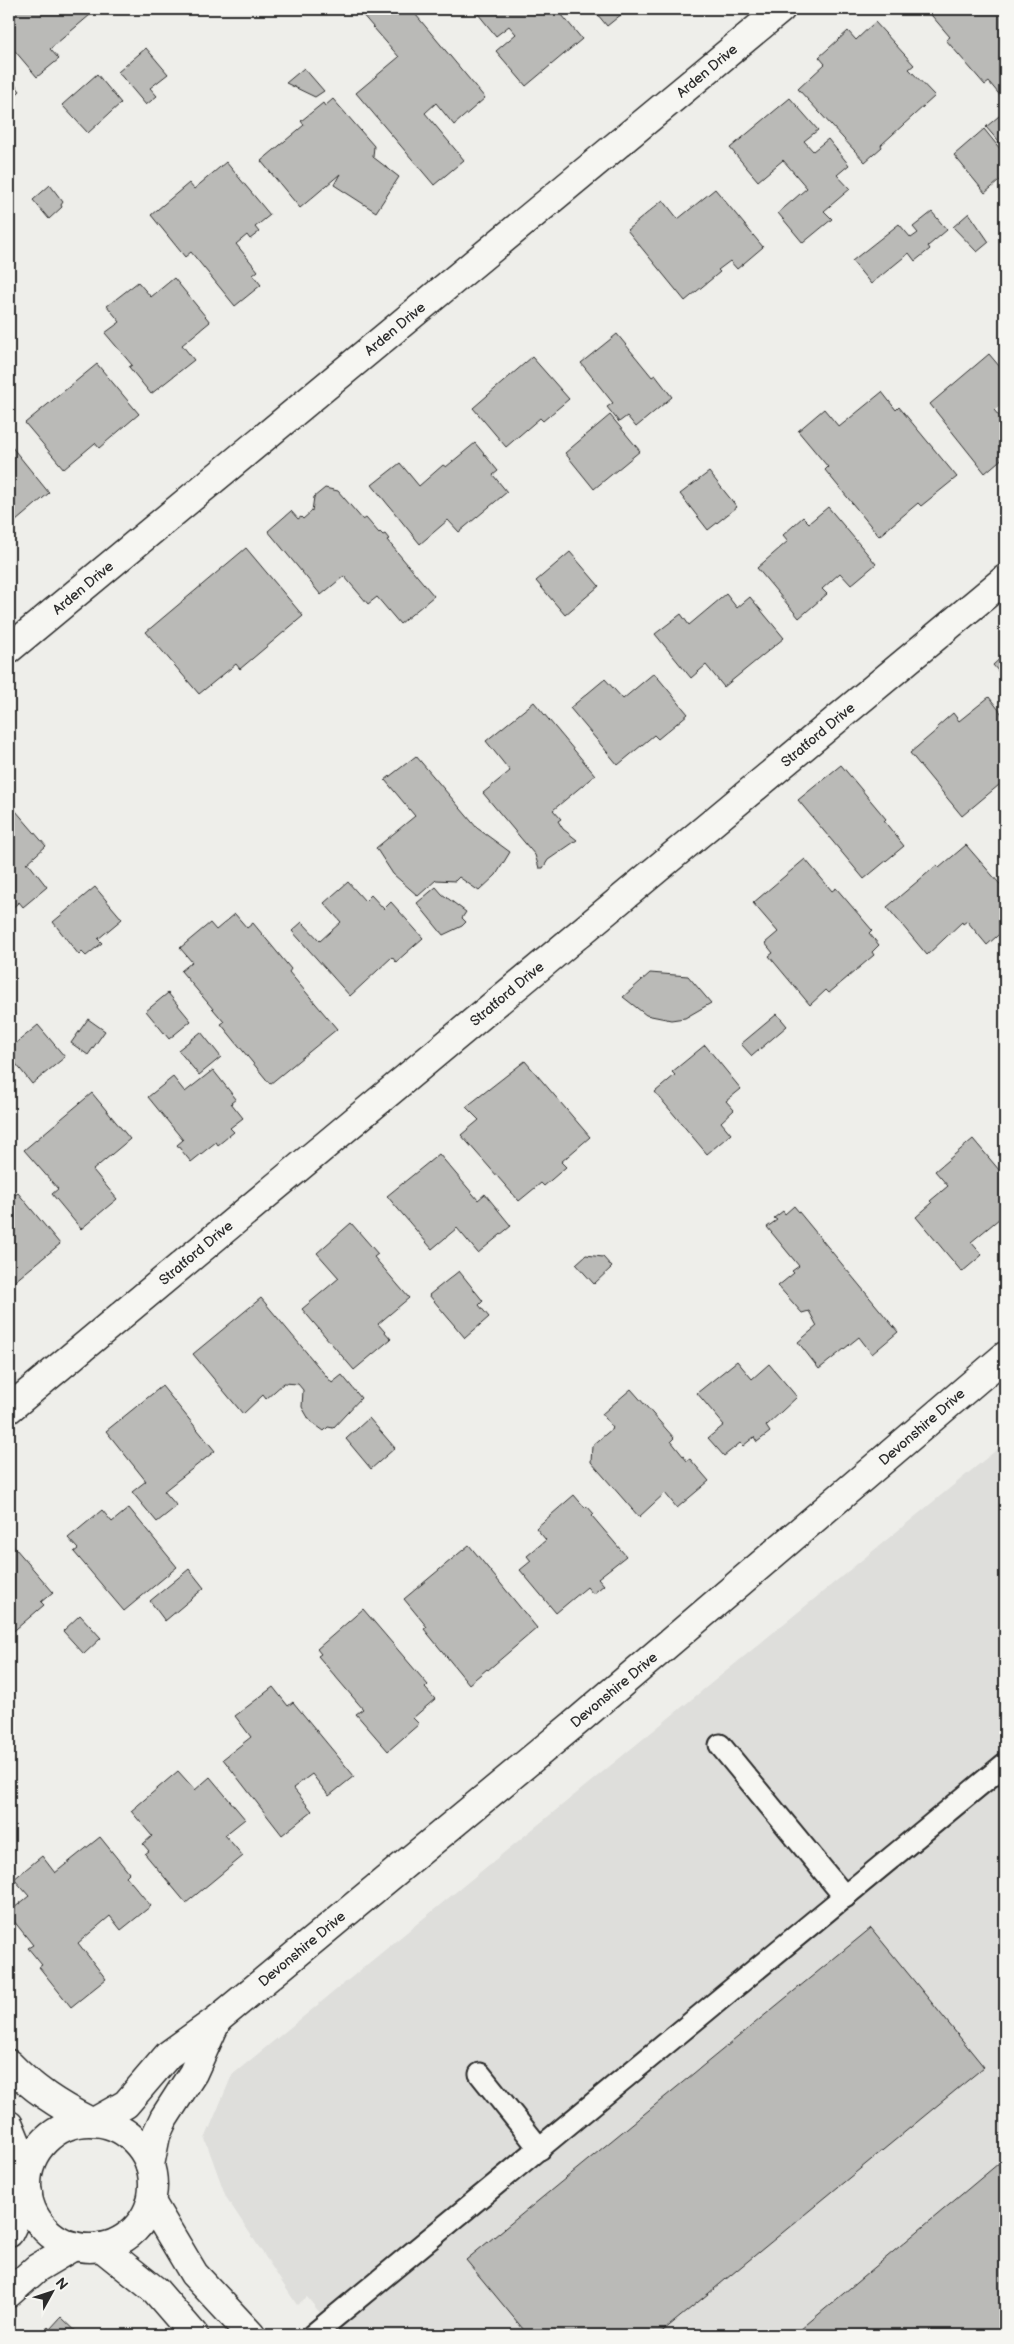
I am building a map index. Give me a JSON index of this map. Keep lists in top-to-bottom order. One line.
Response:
{"streets":{"street":["Arden Drive","Stratford Drive","Devonshire Drive"]},"north":"top right"}
